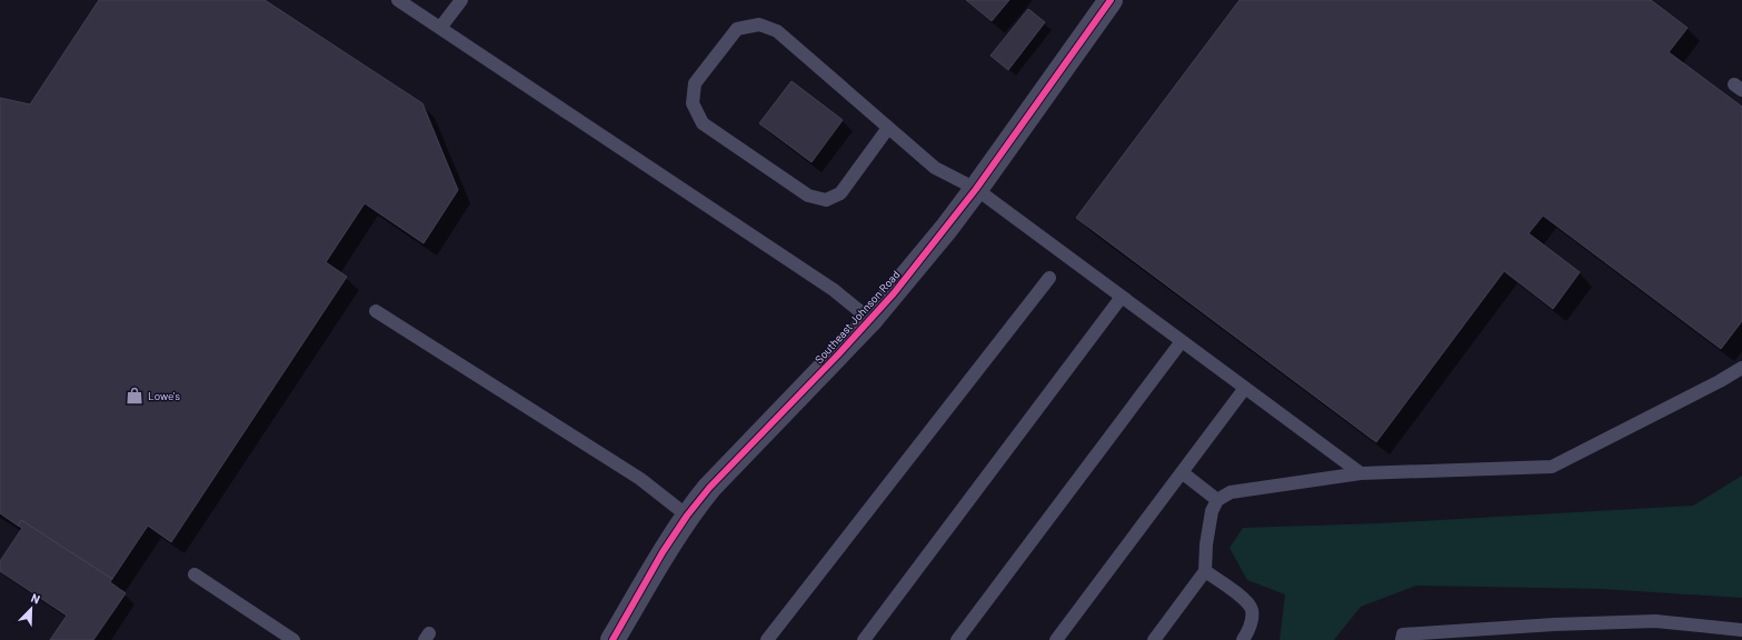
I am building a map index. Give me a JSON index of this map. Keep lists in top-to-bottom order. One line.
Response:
{"streets":{"street":["Southeast Johnson Road"]},"places":{"shop":["Lowe's"]},"north":"top right"}
